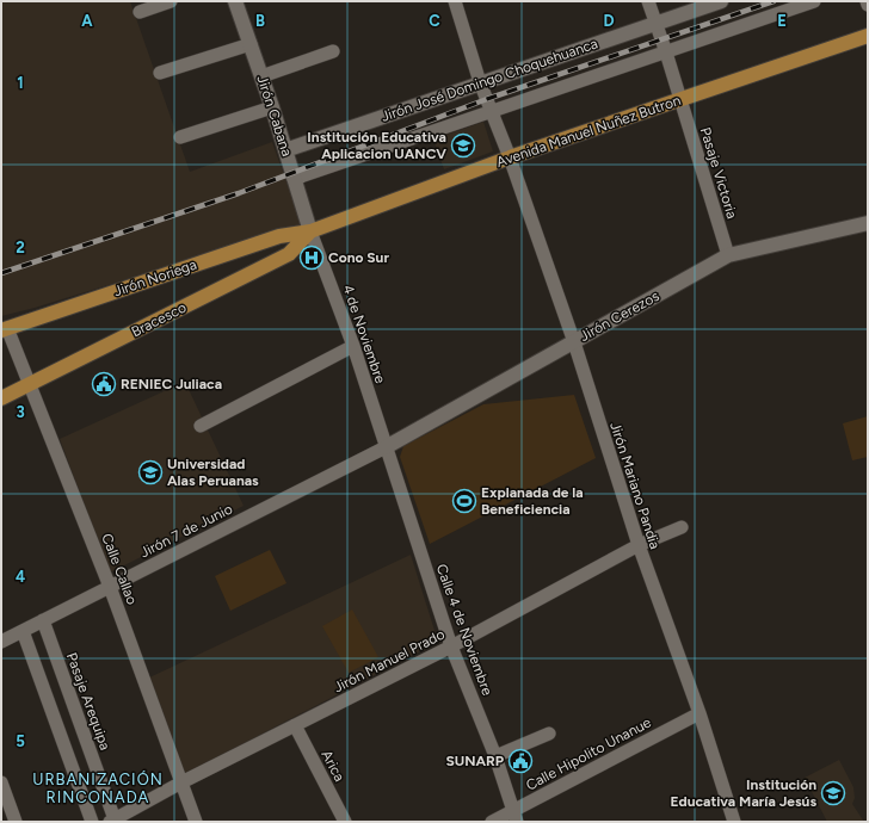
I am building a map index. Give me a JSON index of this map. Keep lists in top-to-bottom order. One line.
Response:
{"streets":{"main road":["Avenida Manuel Nuñez Butron","Jirón Noriega","Bracesco"],"street":["Jirón José Domingo Choquehuanca","Jirón Cabana","Pasaje Victoria","Jirón Cerezos","4 de Noviembre","Jirón Mariano Pandia","Jirón 7 de Junio","Calle Callao","Calle 4 de Noviembre","Jirón Manuel Prado","Pasaje Arequipa","Calle Hipolito Unanue","Arica"]},"crossings":[["Jirón José Domingo Choquehuanca","Jirón Cabana"],["Jirón José Domingo Choquehuanca","Pasaje Victoria"],["Jirón José Domingo Choquehuanca","Jirón Mariano Pandia"],["Jirón Cabana","Avenida Manuel Nuñez Butron"],["Jirón Cabana","Jirón Noriega"],["Jirón Cabana","Bracesco"],["Jirón Cabana","4 de Noviembre"],["Avenida Manuel Nuñez Butron","Pasaje Victoria"],["Avenida Manuel Nuñez Butron","Jirón Noriega"],["Avenida Manuel Nuñez Butron","Bracesco"],["Avenida Manuel Nuñez Butron","4 de Noviembre"],["Avenida Manuel Nuñez Butron","Jirón Mariano Pandia"],["Pasaje Victoria","Jirón Cerezos"],["Jirón Noriega","Bracesco"],["Jirón Noriega","4 de Noviembre"],["Jirón Noriega","Calle Callao"],["Jirón Cerezos","4 de Noviembre"],["Jirón Cerezos","Jirón Mariano Pandia"],["Jirón Cerezos","Jirón 7 de Junio"],["Jirón Cerezos","Calle 4 de Noviembre"],["Bracesco","4 de Noviembre"],["Bracesco","Calle Callao"],["4 de Noviembre","Jirón 7 de Junio"],["4 de Noviembre","Calle 4 de Noviembre"],["Jirón Mariano Pandia","Jirón Manuel Prado"],["Jirón Mariano Pandia","Calle Hipolito Unanue"],["Jirón 7 de Junio","Calle Callao"],["Jirón 7 de Junio","Calle 4 de Noviembre"],["Jirón 7 de Junio","Pasaje Arequipa"],["Calle Callao","Jirón Manuel Prado"],["Calle 4 de Noviembre","Jirón Manuel Prado"],["Calle 4 de Noviembre","Calle Hipolito Unanue"],["Jirón Manuel Prado","Pasaje Arequipa"],["Jirón Manuel Prado","Arica"]],"districts":["URBANIZACIÓN RINCONADA"],"places":{"school or university":["Institución Educativa Aplicacion UANCV","Universidad Alas Peruanas","Institución Educativa María Jesús"],"hospital":["Cono Sur"],"public building":["RENIEC Juliaca","SUNARP"],"sports":["Explanada de la Beneficiencia"]},"grid":{"columns":["A","B","C","D","E"],"rows":["1","2","3","4","5"]}}
